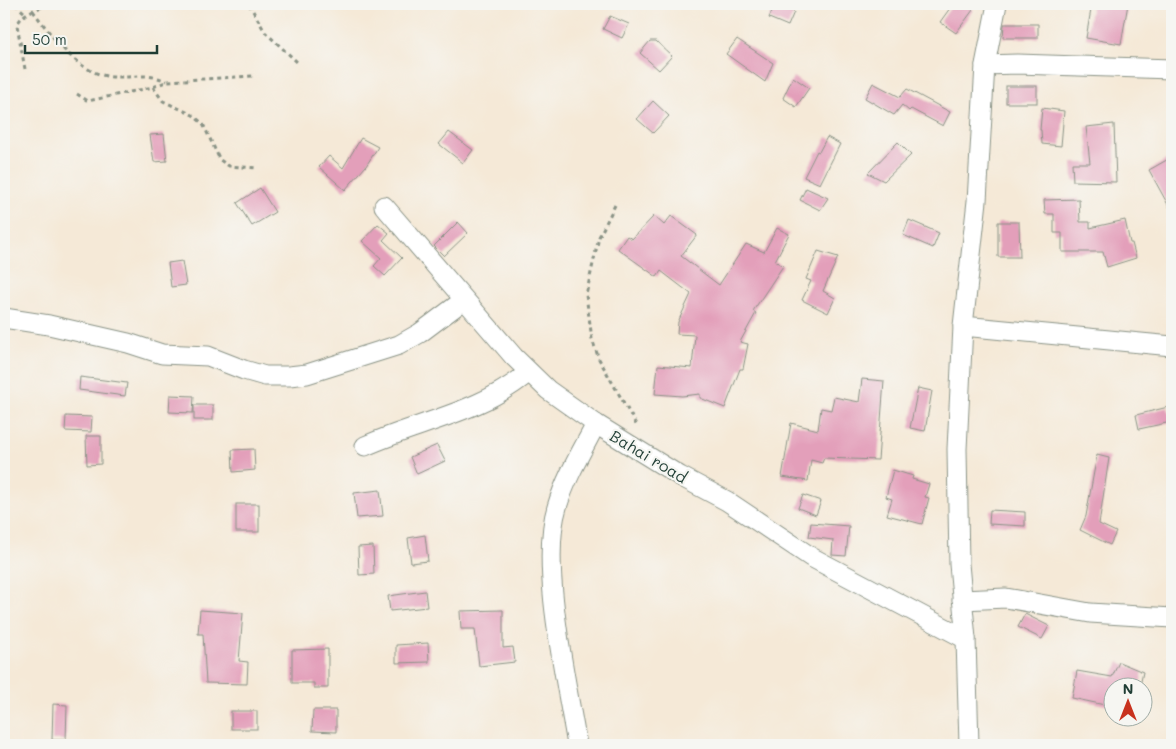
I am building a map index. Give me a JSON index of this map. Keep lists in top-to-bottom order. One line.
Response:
{"streets":{"street":["Bahai road"]},"scale_bar":"50 m","north":"top"}
